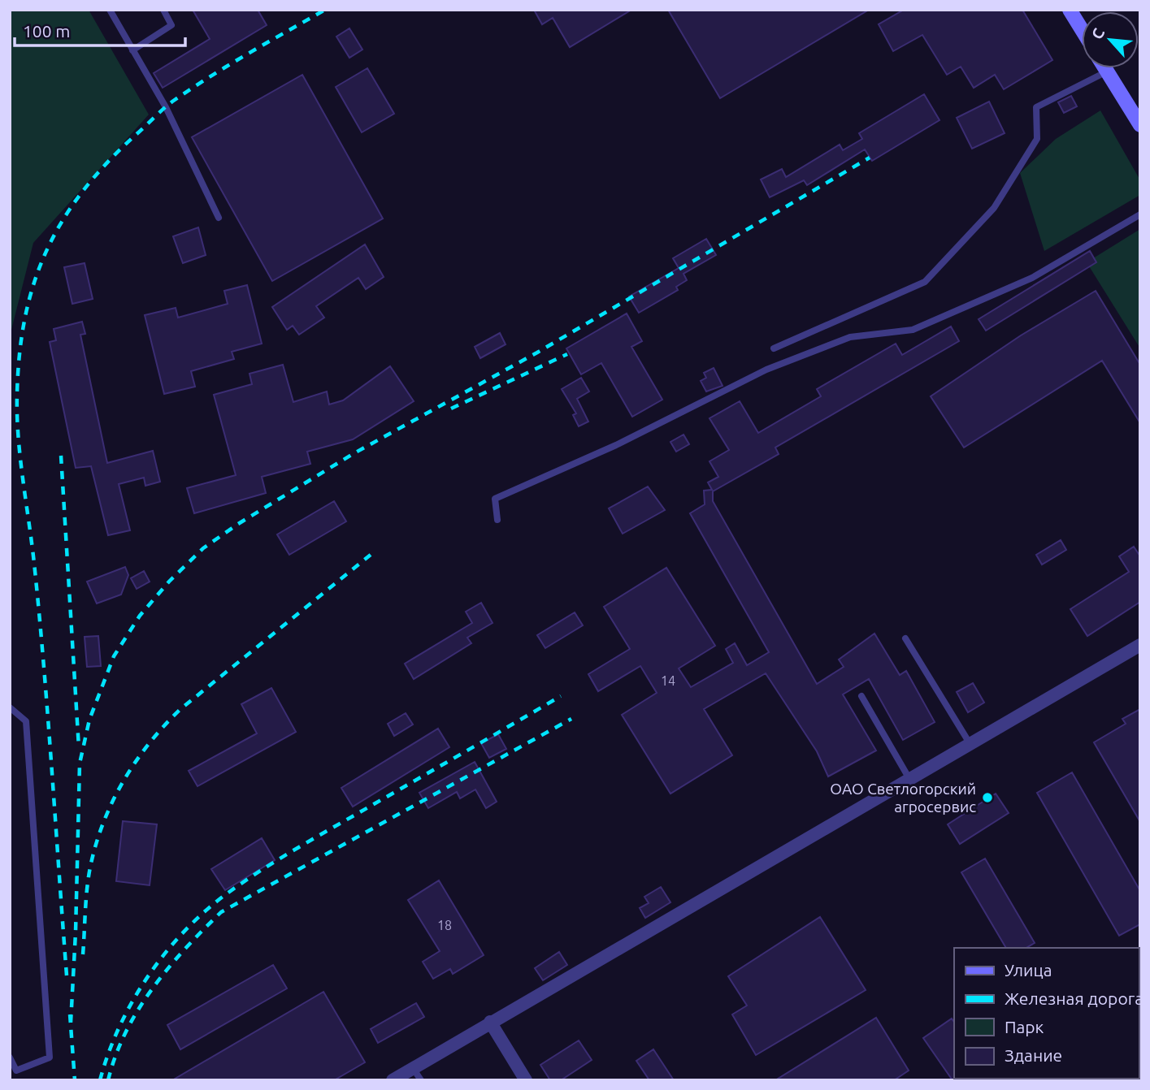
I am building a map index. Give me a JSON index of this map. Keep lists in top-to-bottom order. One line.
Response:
{"places":["ОАО Светлогорский агросервис"],"house_numbers":["14","18"],"legend":["Улица","Железная дорога","Парк","Здание"],"scale_bar":"100 m","north":"top left"}
